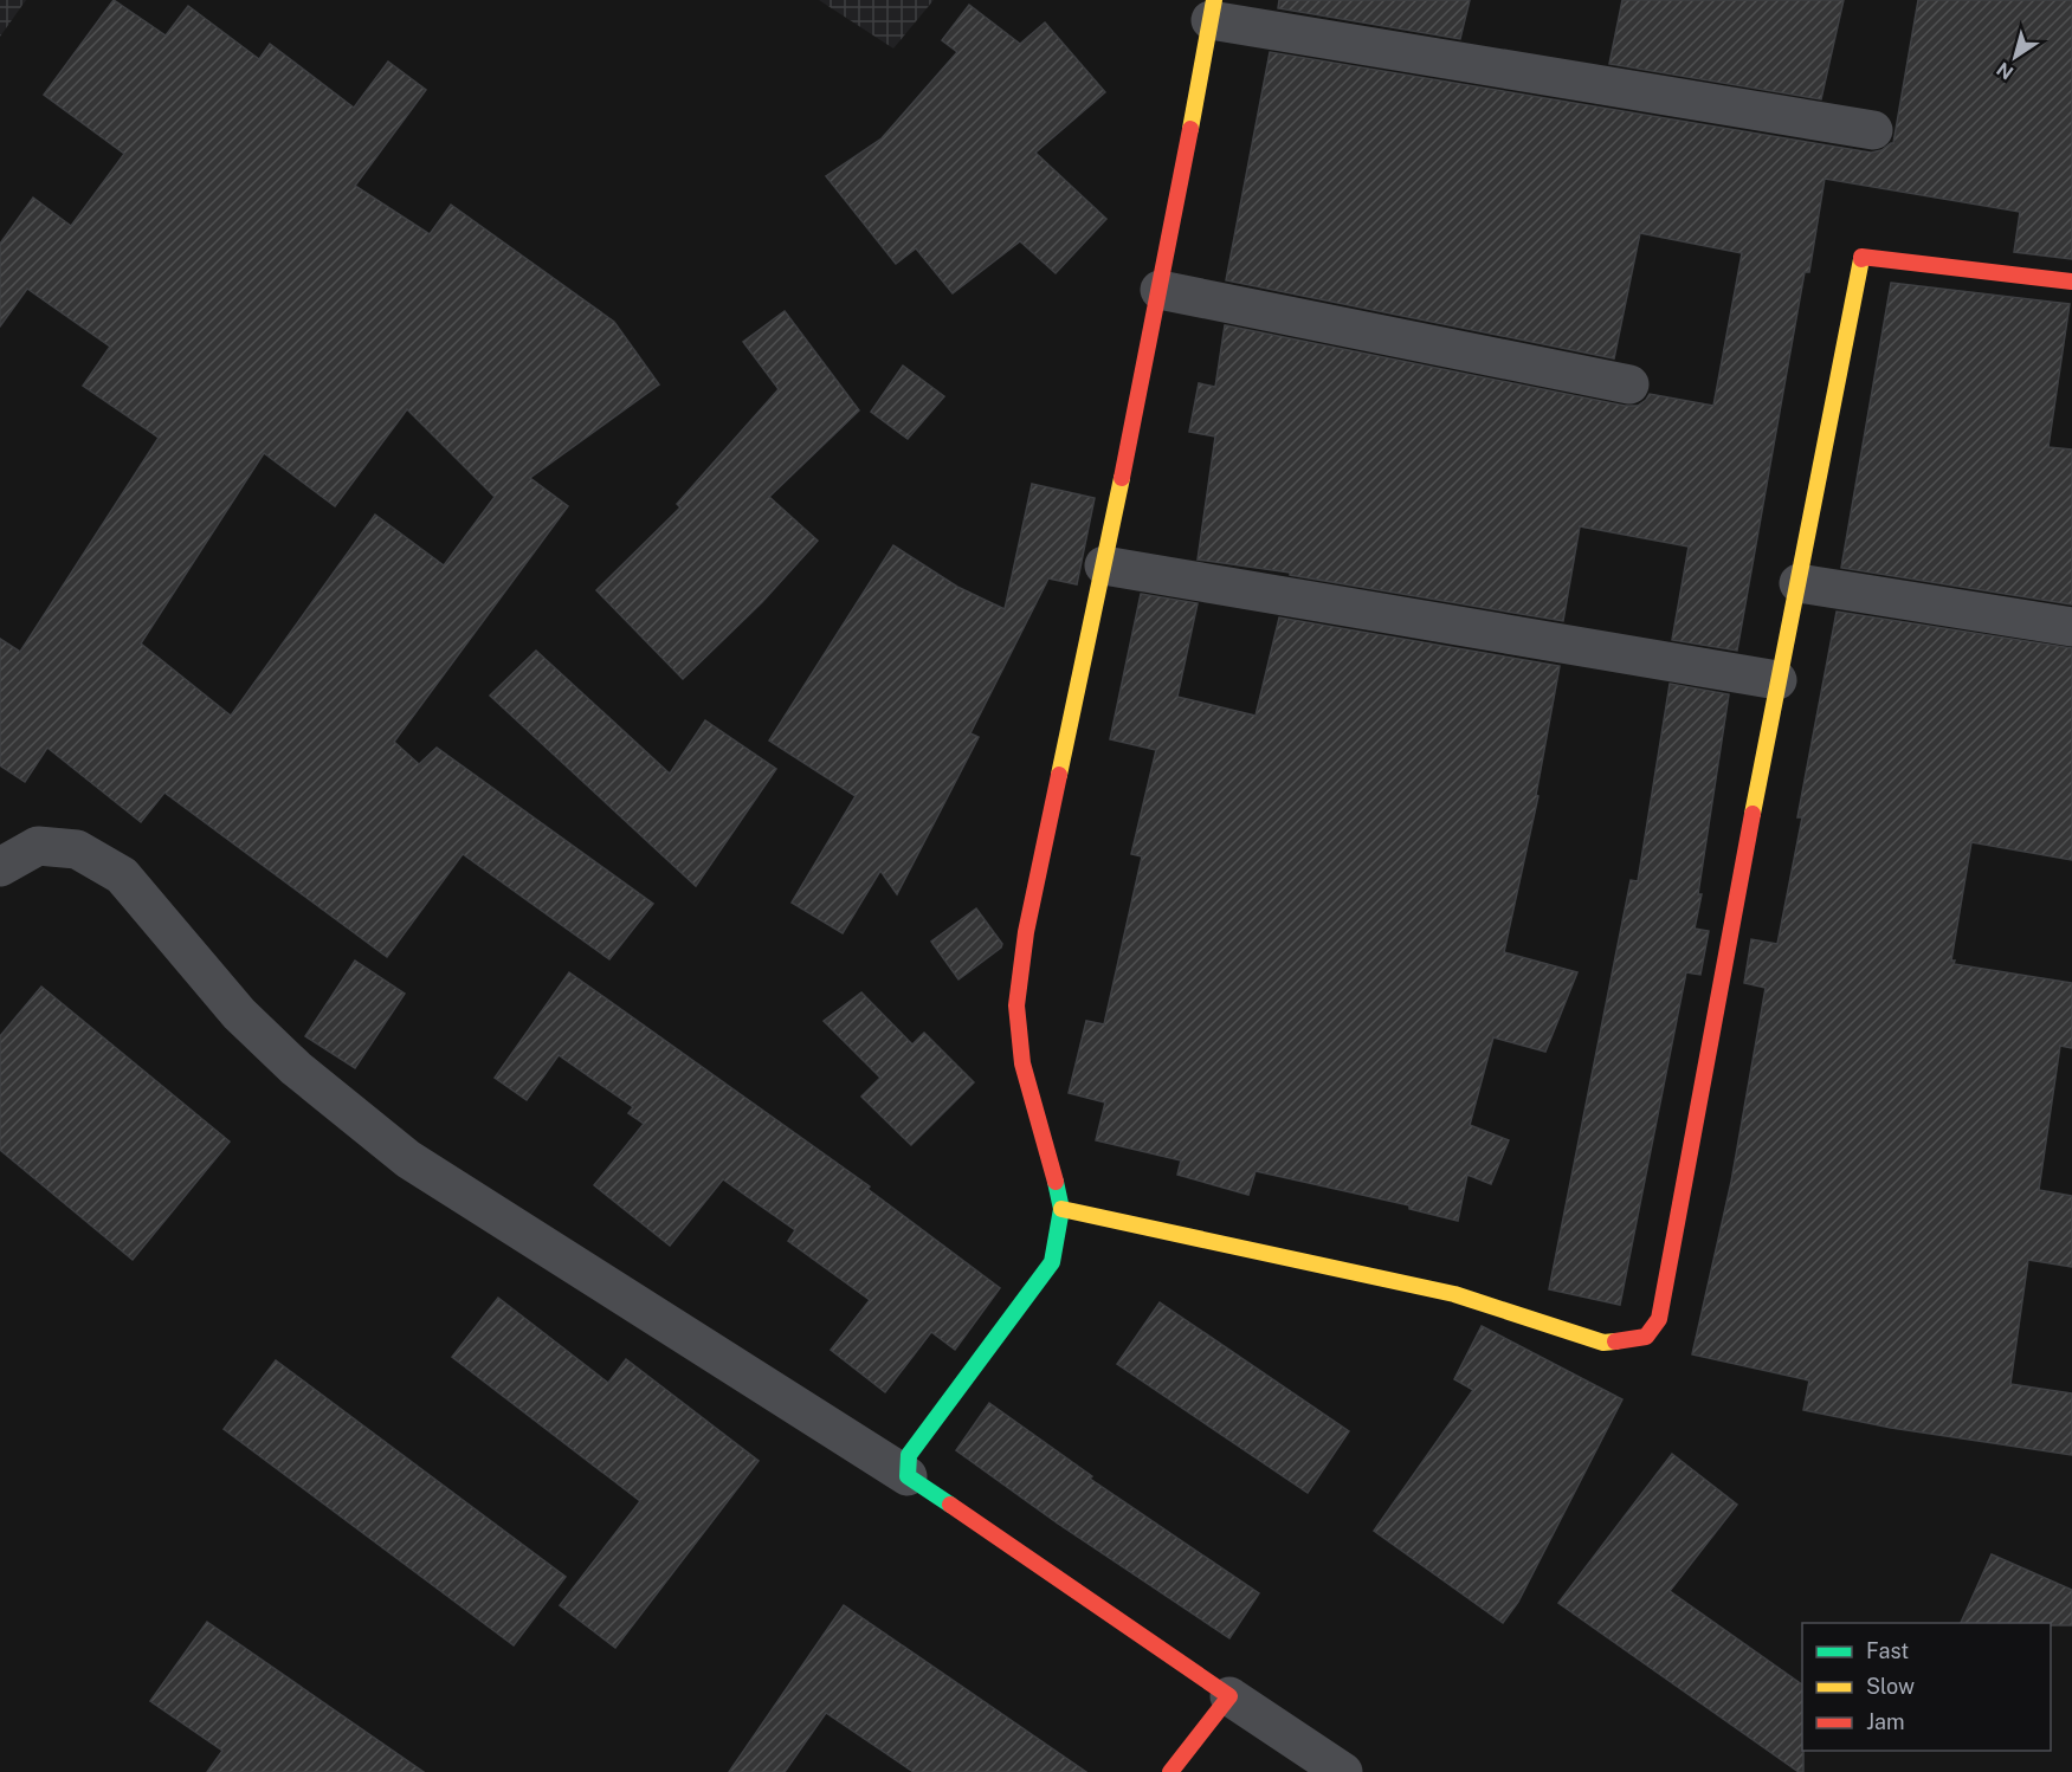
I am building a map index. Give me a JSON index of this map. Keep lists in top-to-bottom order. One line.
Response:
{"legend":["Fast","Slow","Jam"],"north":"bottom left"}
